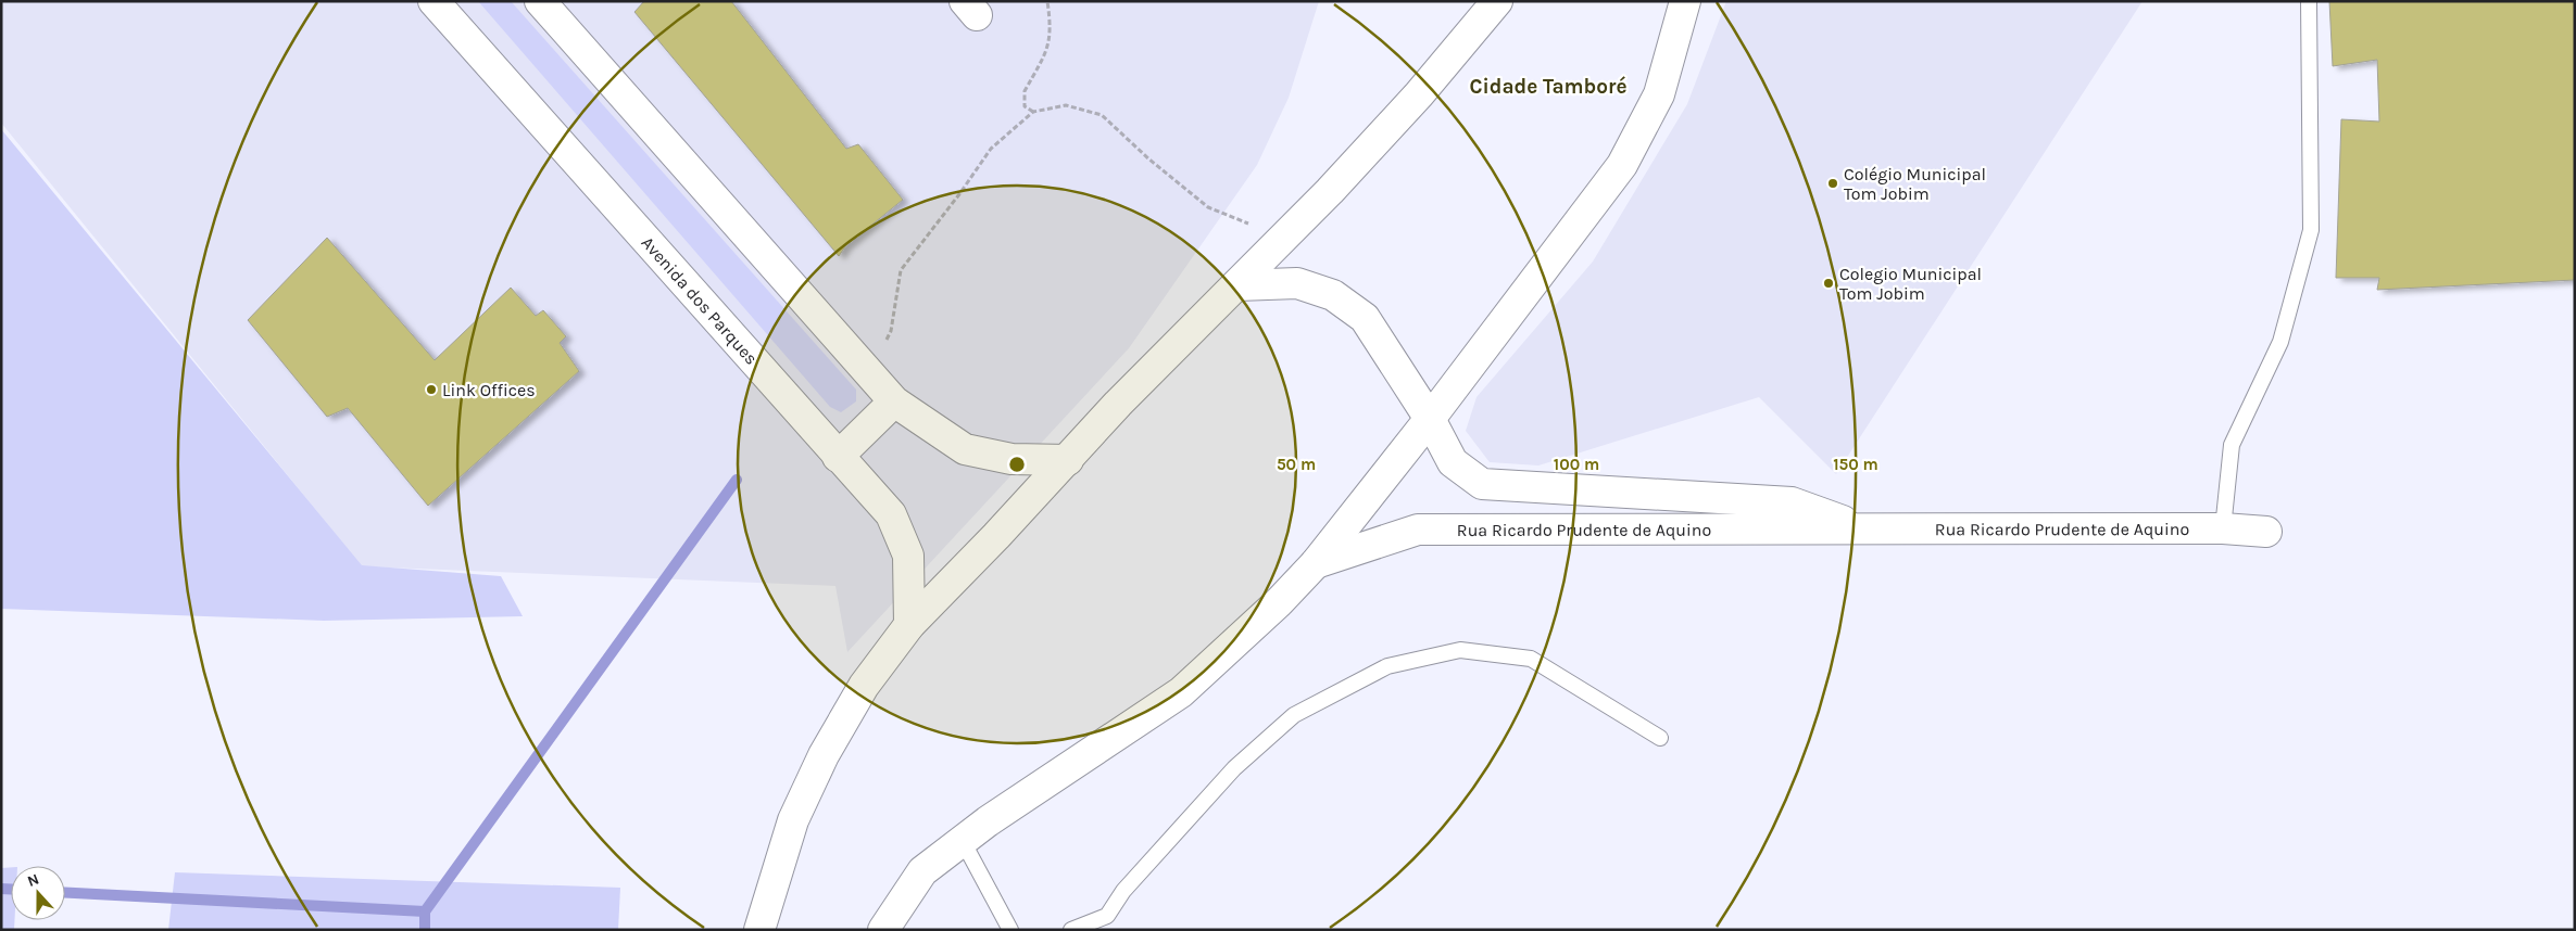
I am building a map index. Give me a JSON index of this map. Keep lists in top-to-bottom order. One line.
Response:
{"streets":{"street":["Avenida dos Parques","Rua Ricardo Prudente de Aquino"]},"districts":["Cidade Tamboré"],"places":["Colégio Municipal Tom Jobim","Colegio Municipal Tom Jobim","Link Offices"],"north":"top","rings":["50 m","100 m","150 m"]}
